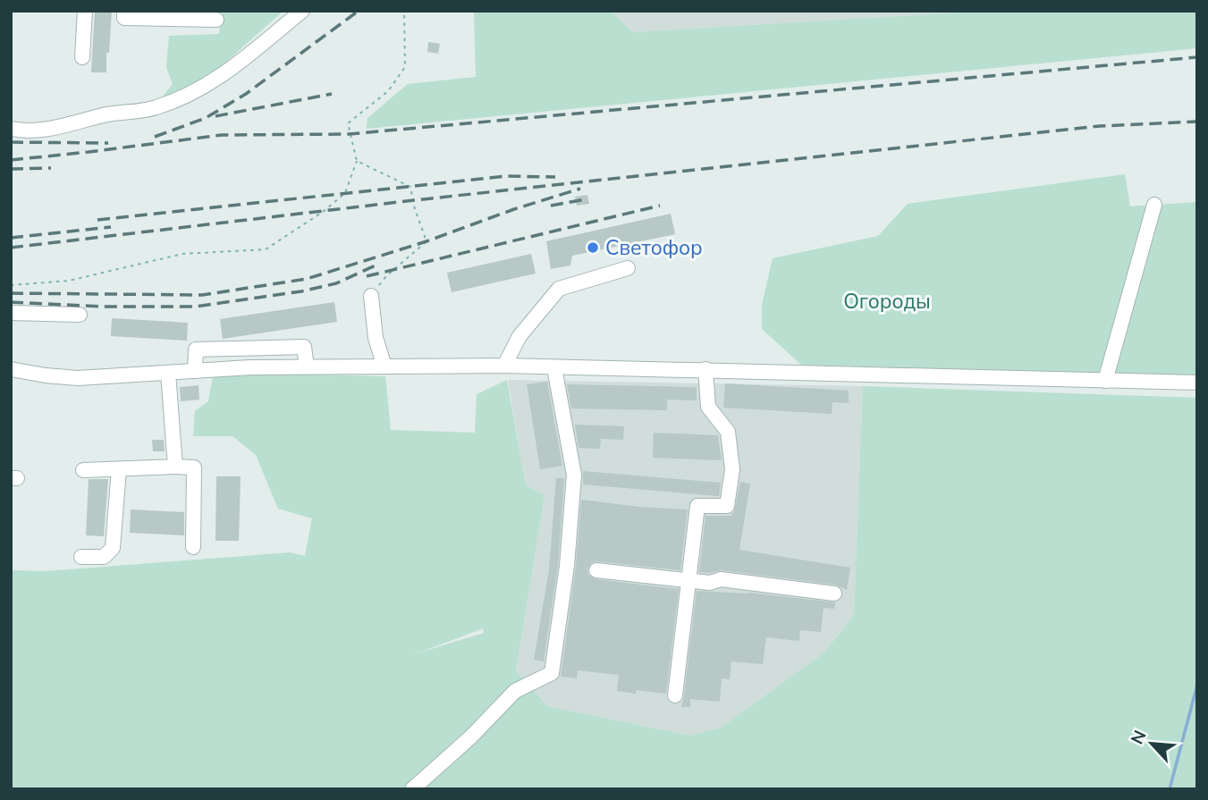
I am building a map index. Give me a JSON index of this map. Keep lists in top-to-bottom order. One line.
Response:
{"parks":["Огороды"],"places":["Светофор"],"north":"top left"}
